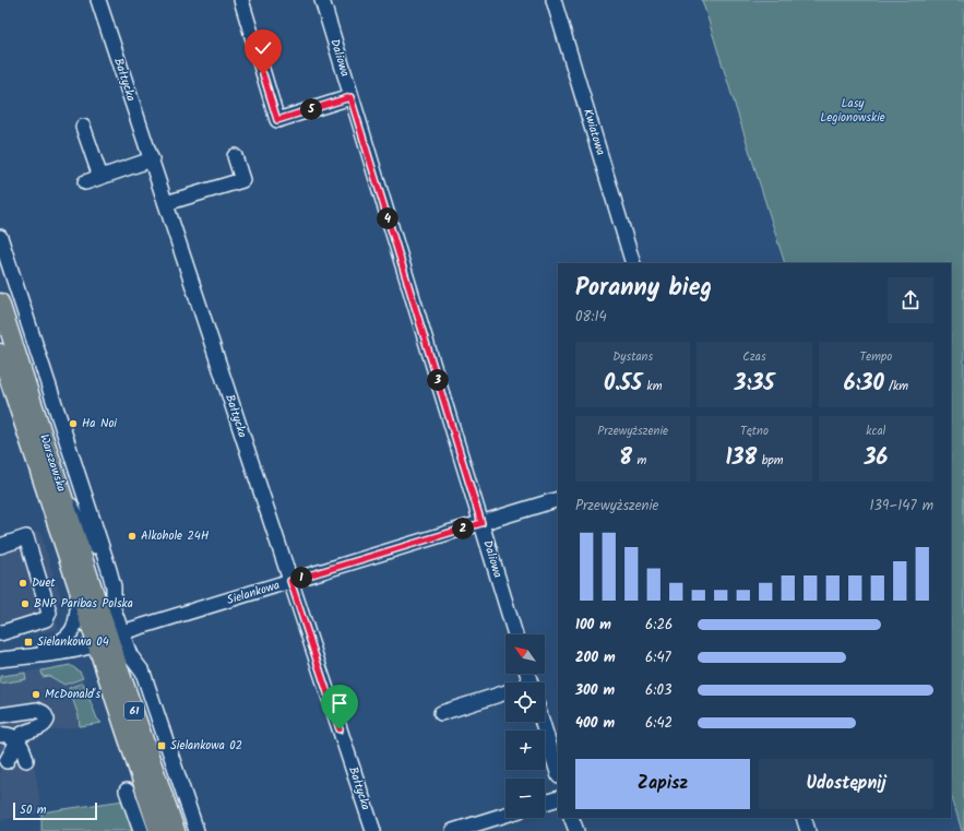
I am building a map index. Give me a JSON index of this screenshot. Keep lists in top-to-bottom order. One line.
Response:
{"streets":{"main road":["Warszawska","61"],"street":["Daliowa","Bałtycka","Kwiatowa","Sielankowa"]},"crossings":[["Daliowa","Sielankowa"],["Bałtycka","Sielankowa"]],"parks":["Lasy Legionowskie"],"places":{"other":["Ha Noi","Alkohole 24H","Duet","BNP Paribas Polska","McDonald's"],"transit":["Sielankowa 04","Sielankowa 02"]},"scale_bar":"50 m","north":"top left","page":{"pins":["5","4","3","2","1"],"heading":["Poranny bieg","08:14"],"stats":[["Dystans","0.55 km"],["Czas","3:35"],["Tempo","6:30 /km"],["Przewyższenie","8 m"],["Tętno","138 bpm"],["kcal","36"]],"chart":["Przewyższenie","139–147 m"],"list":[{"name":"100 m","note":"6:26"},{"name":"200 m","note":"6:47"},{"name":"300 m","note":"6:03"},{"name":"400 m","note":"6:42"}],"map_buttons":["+","−"],"buttons":["Zapisz","Udostępnij"],"scale":"50 m"}}
